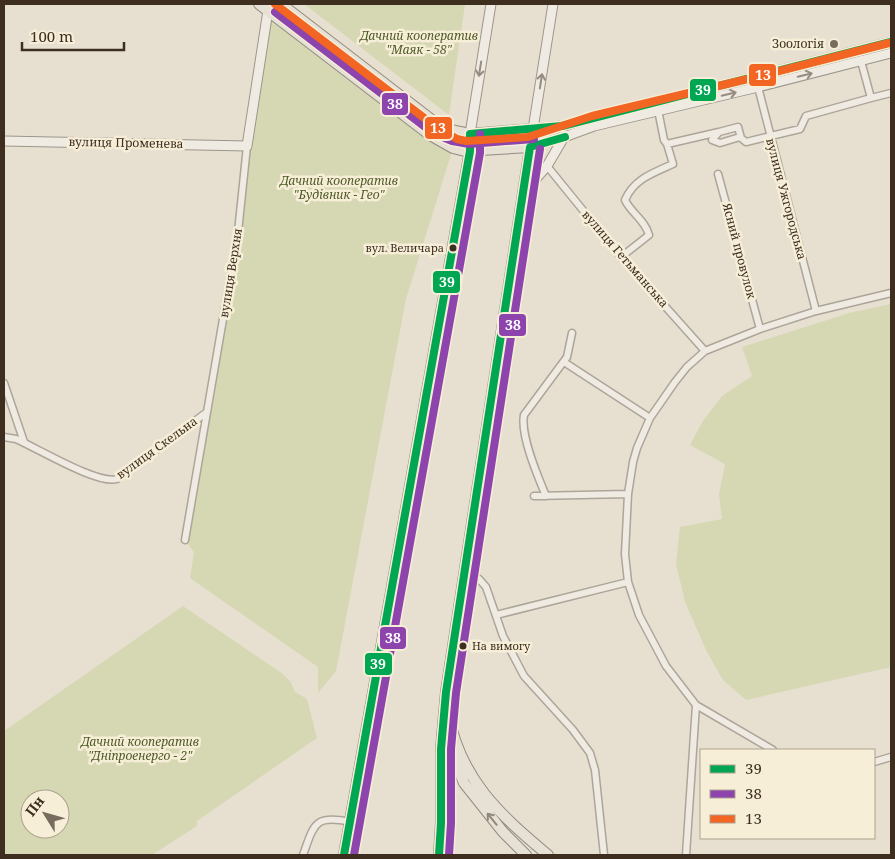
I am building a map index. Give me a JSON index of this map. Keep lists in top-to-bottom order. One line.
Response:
{"streets":{"main road":["вулиця Променева","вулиця Верхня"],"street":["вулиця Ужгородська","Ясний провулок","вулиця Гетьманська","вулиця Скельна"]},"crossings":[["вулиця Променева","вулиця Верхня"],["вулиця Верхня","вулиця Скельна"]],"parks":["Дачний кооператив \"Маяк - 58\"","Дачний кооператив \"Будівник - Гео\"","Дачний кооператив \"Дніпроенерго - 2\""],"places":["Зоологія","вул. Величара","На вимогу"],"lines":["transit line 13","transit line 38","transit line 39"],"legend":["39","38","13"],"scale_bar":"100 m","north":"top left"}
